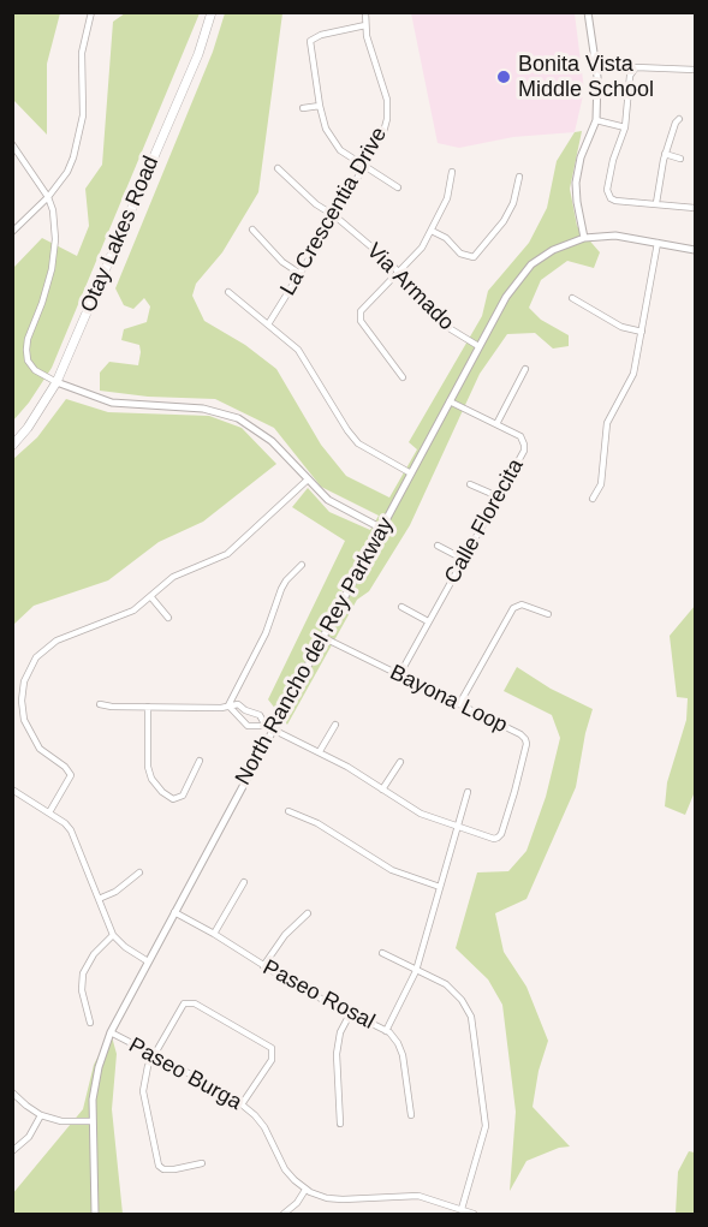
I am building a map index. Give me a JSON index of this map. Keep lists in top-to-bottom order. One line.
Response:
{"streets":{"main road":["Otay Lakes Road"],"street":["La Crescentia Drive","Via Armado","Calle Florecita","North Rancho del Rey Parkway","Bayona Loop","Paseo Rosal","Paseo Burga"]},"crossings":[["La Crescentia Drive","Via Armado"],["Via Armado","North Rancho del Rey Parkway"],["Calle Florecita","North Rancho del Rey Parkway"],["Calle Florecita","Bayona Loop"],["North Rancho del Rey Parkway","Bayona Loop"],["North Rancho del Rey Parkway","Paseo Rosal"],["North Rancho del Rey Parkway","Paseo Burga"]],"places":["Bonita Vista Middle School"]}
